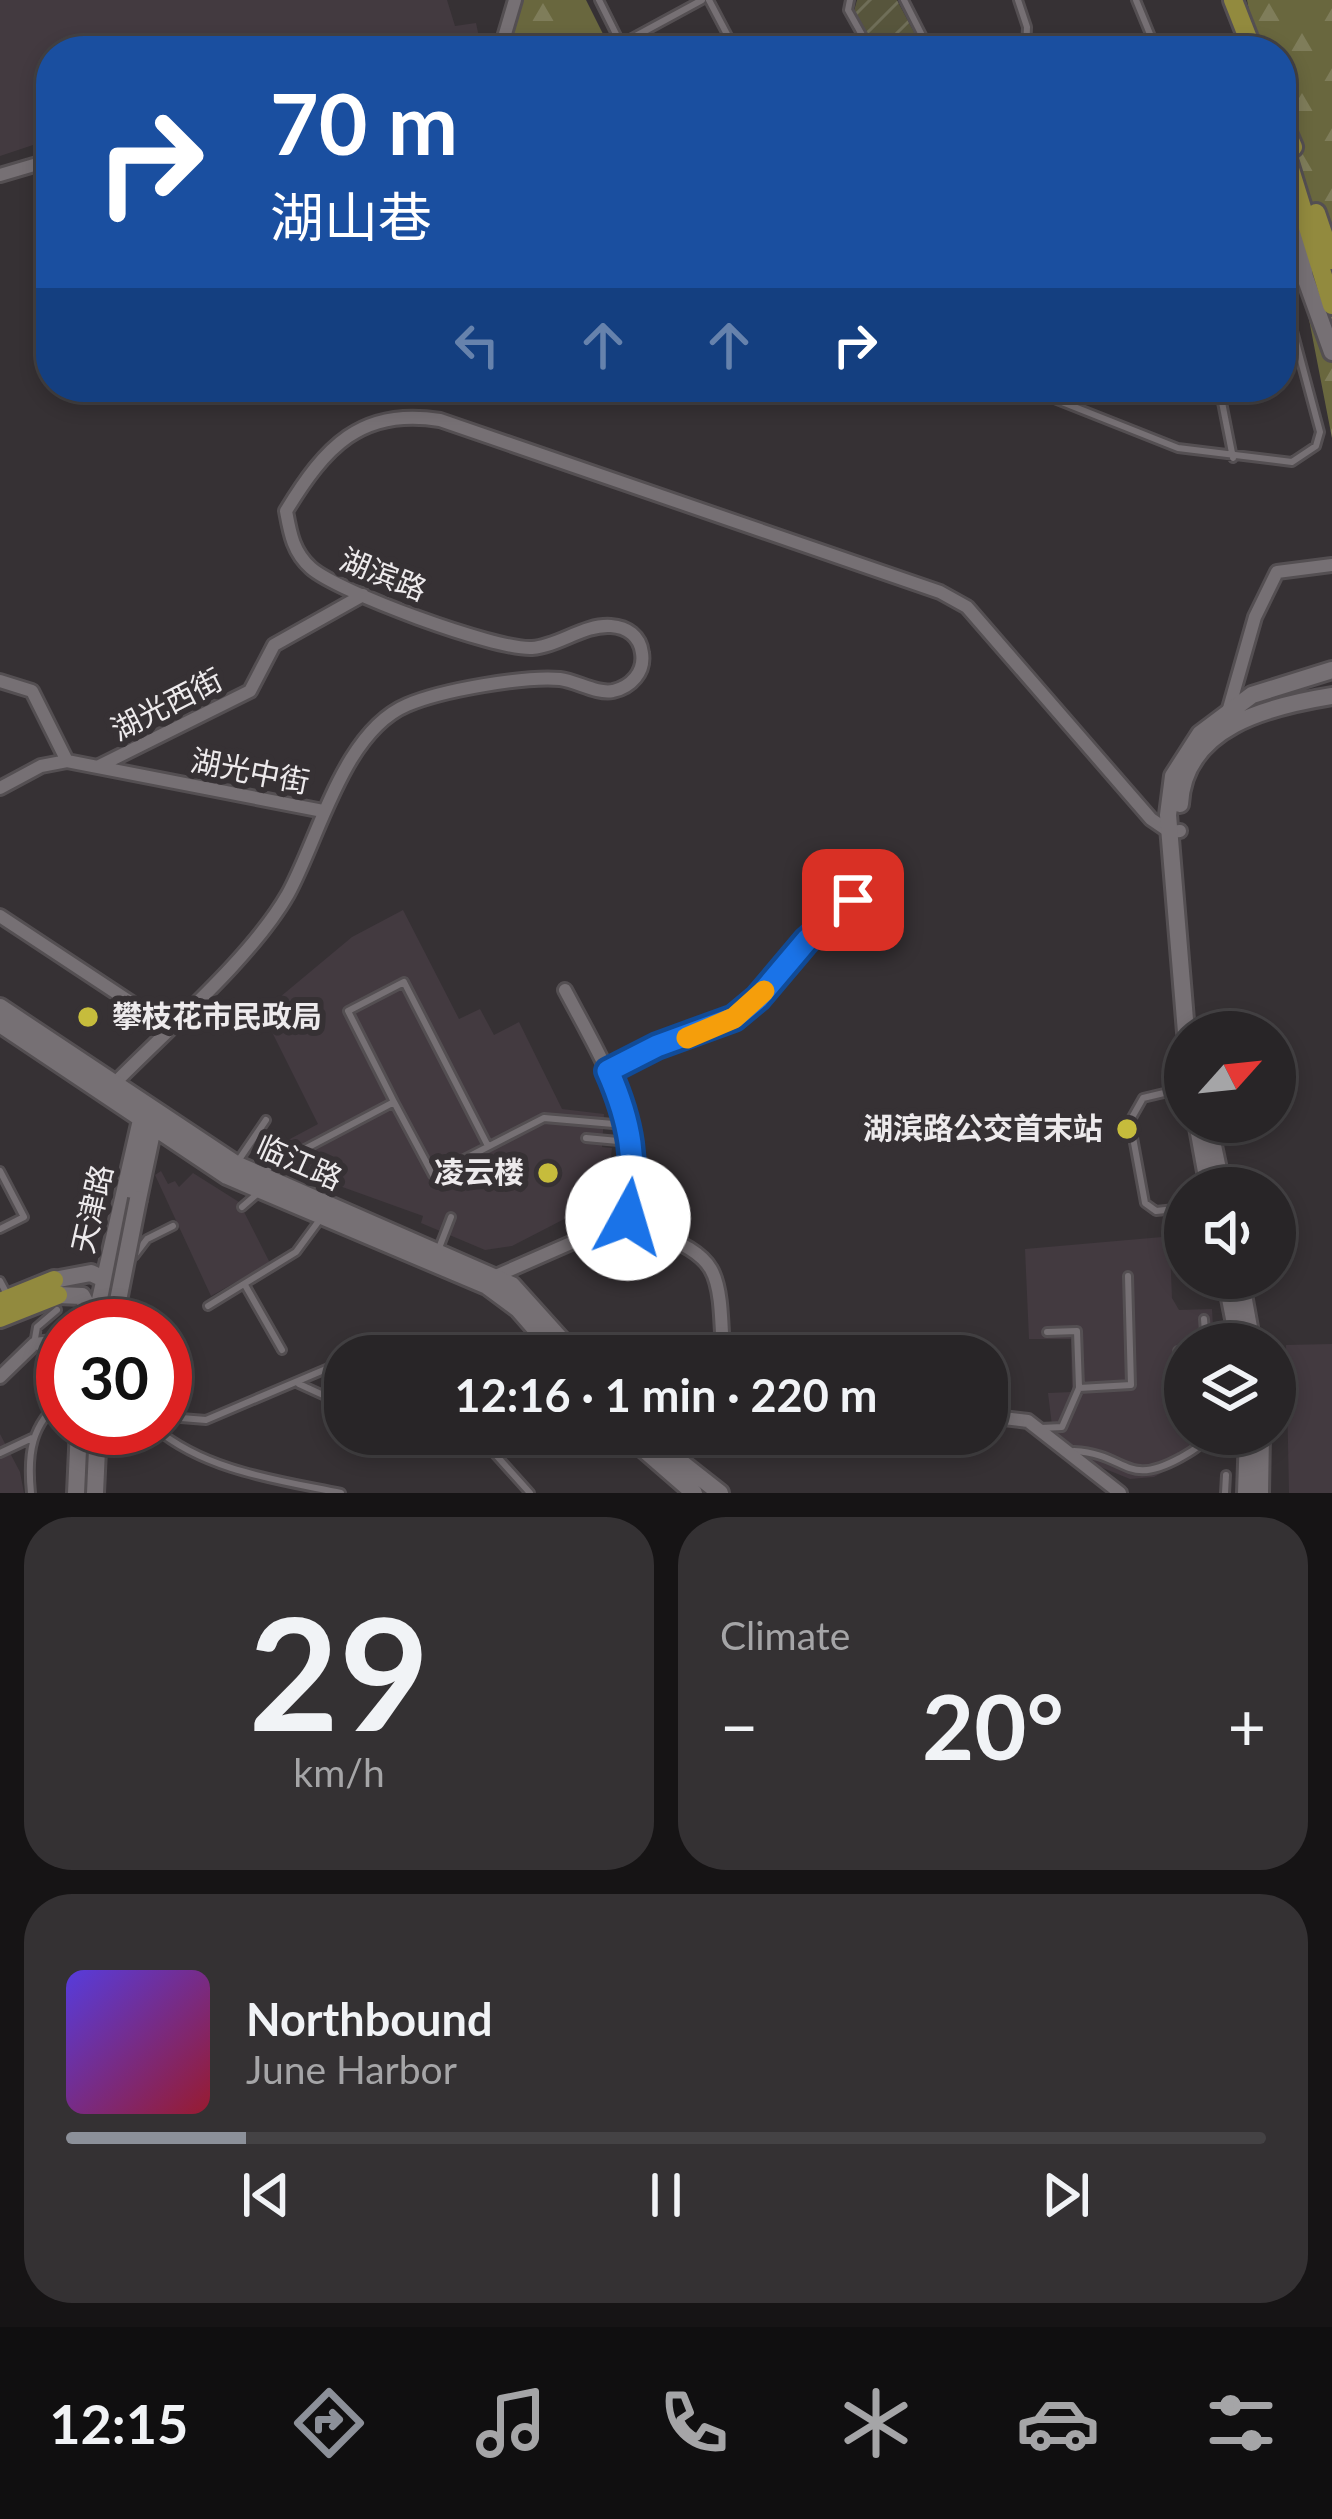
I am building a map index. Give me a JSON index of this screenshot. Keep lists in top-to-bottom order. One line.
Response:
{"streets":{"main road":["临江路","天津路"],"street":["湖滨路","湖光西街","湖光中街"]},"crossings":[["湖滨路","湖光西街"],["湖滨路","湖光中街"],["湖滨路","临江路"],["湖光西街","湖光中街"],["临江路","天津路"]],"places":["攀枝花市民政局","湖滨路公交首末站","凌云楼"],"north":"top right","page":{"turn":["70 m","湖山巷"],"limit":"30","trip":"12:16 · 1 min · 220 m","tile":[["29","km/h"],"Climate"],"heat":["−","20°","+"],"song":["Northbound","June Harbor"],"tabs":"12:15"}}
